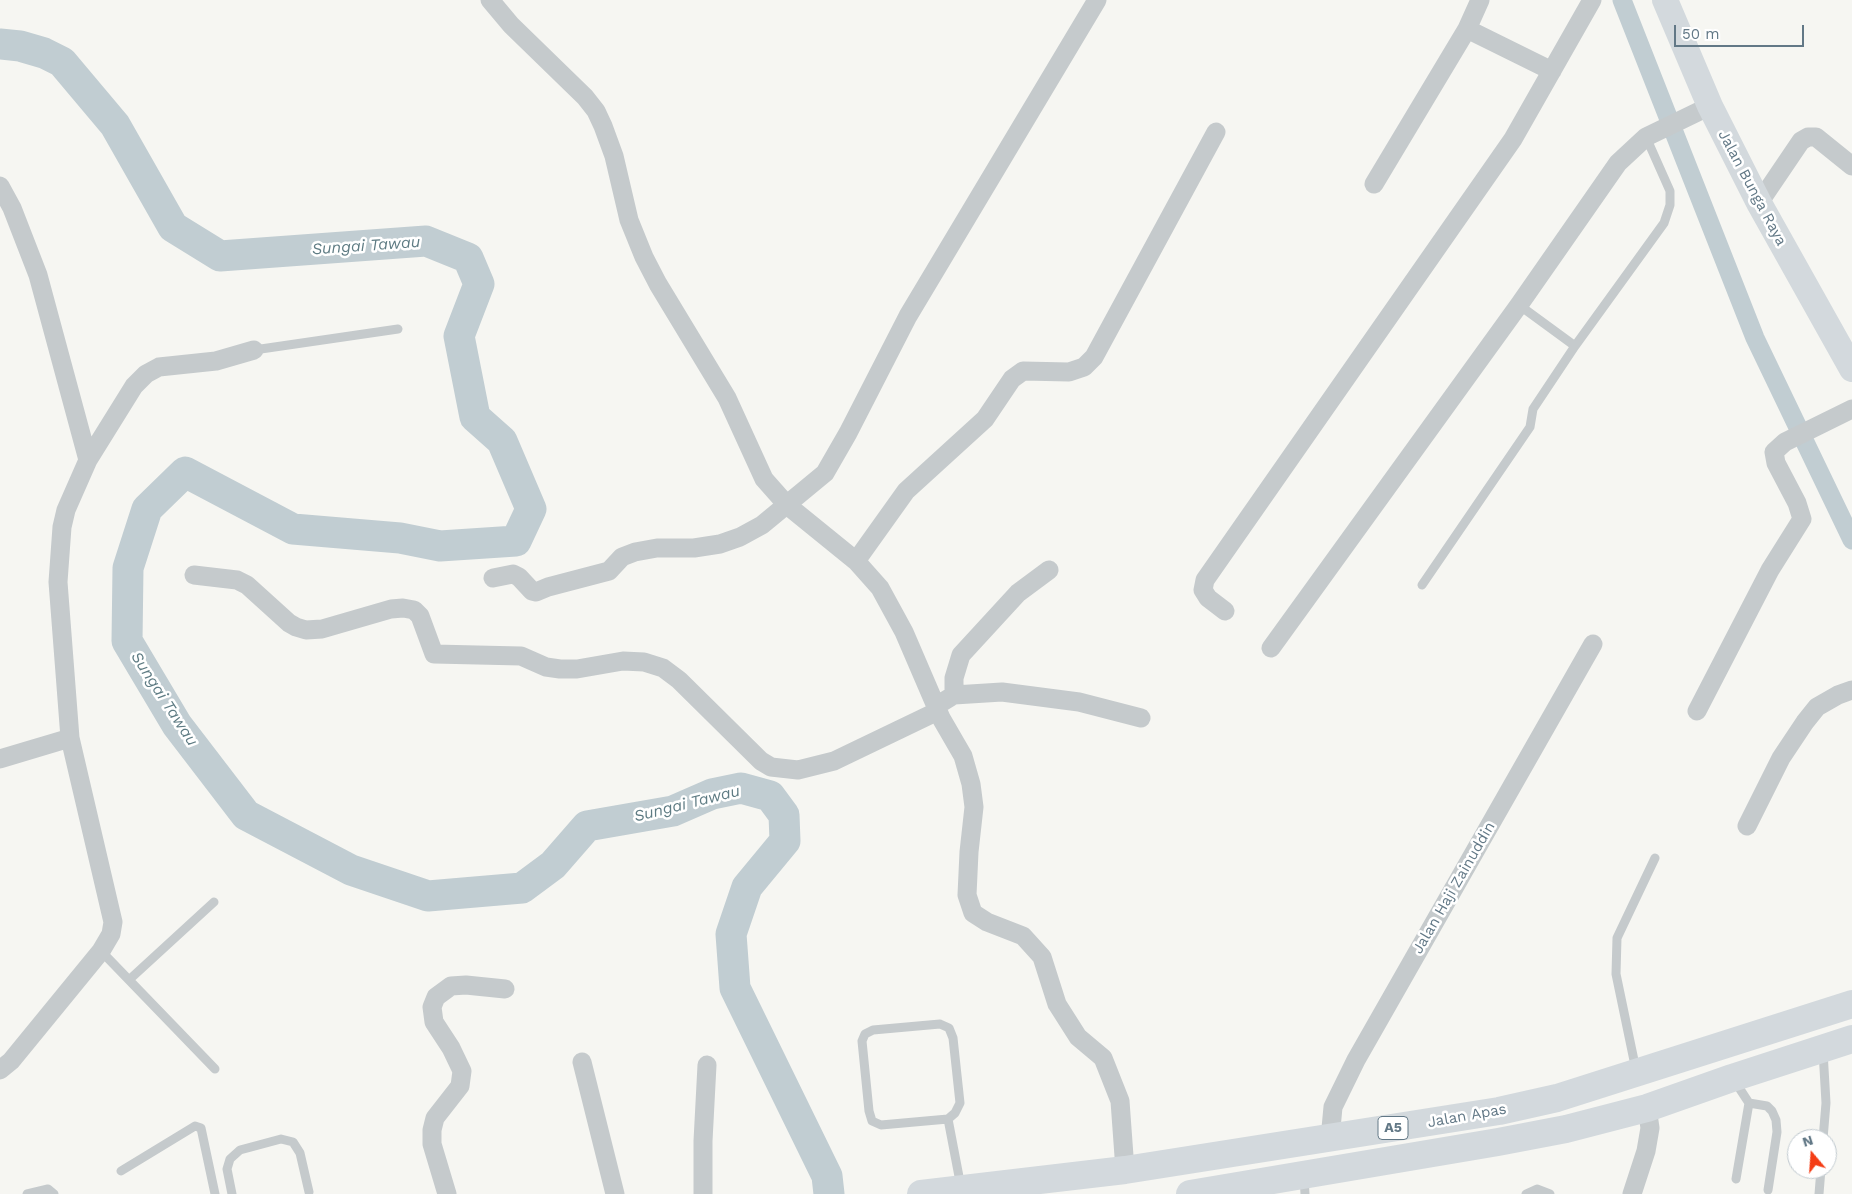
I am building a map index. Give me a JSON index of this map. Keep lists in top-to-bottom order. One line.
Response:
{"streets":{"highway":["Jalan Apas","A5"],"street":["Jalan Bunga Raya","Jalan Haji Zainuddin"]},"crossings":[["Jalan Haji Zainuddin","Jalan Apas"]],"water":["Sungai Tawau"],"scale_bar":"50 m","north":"top"}
